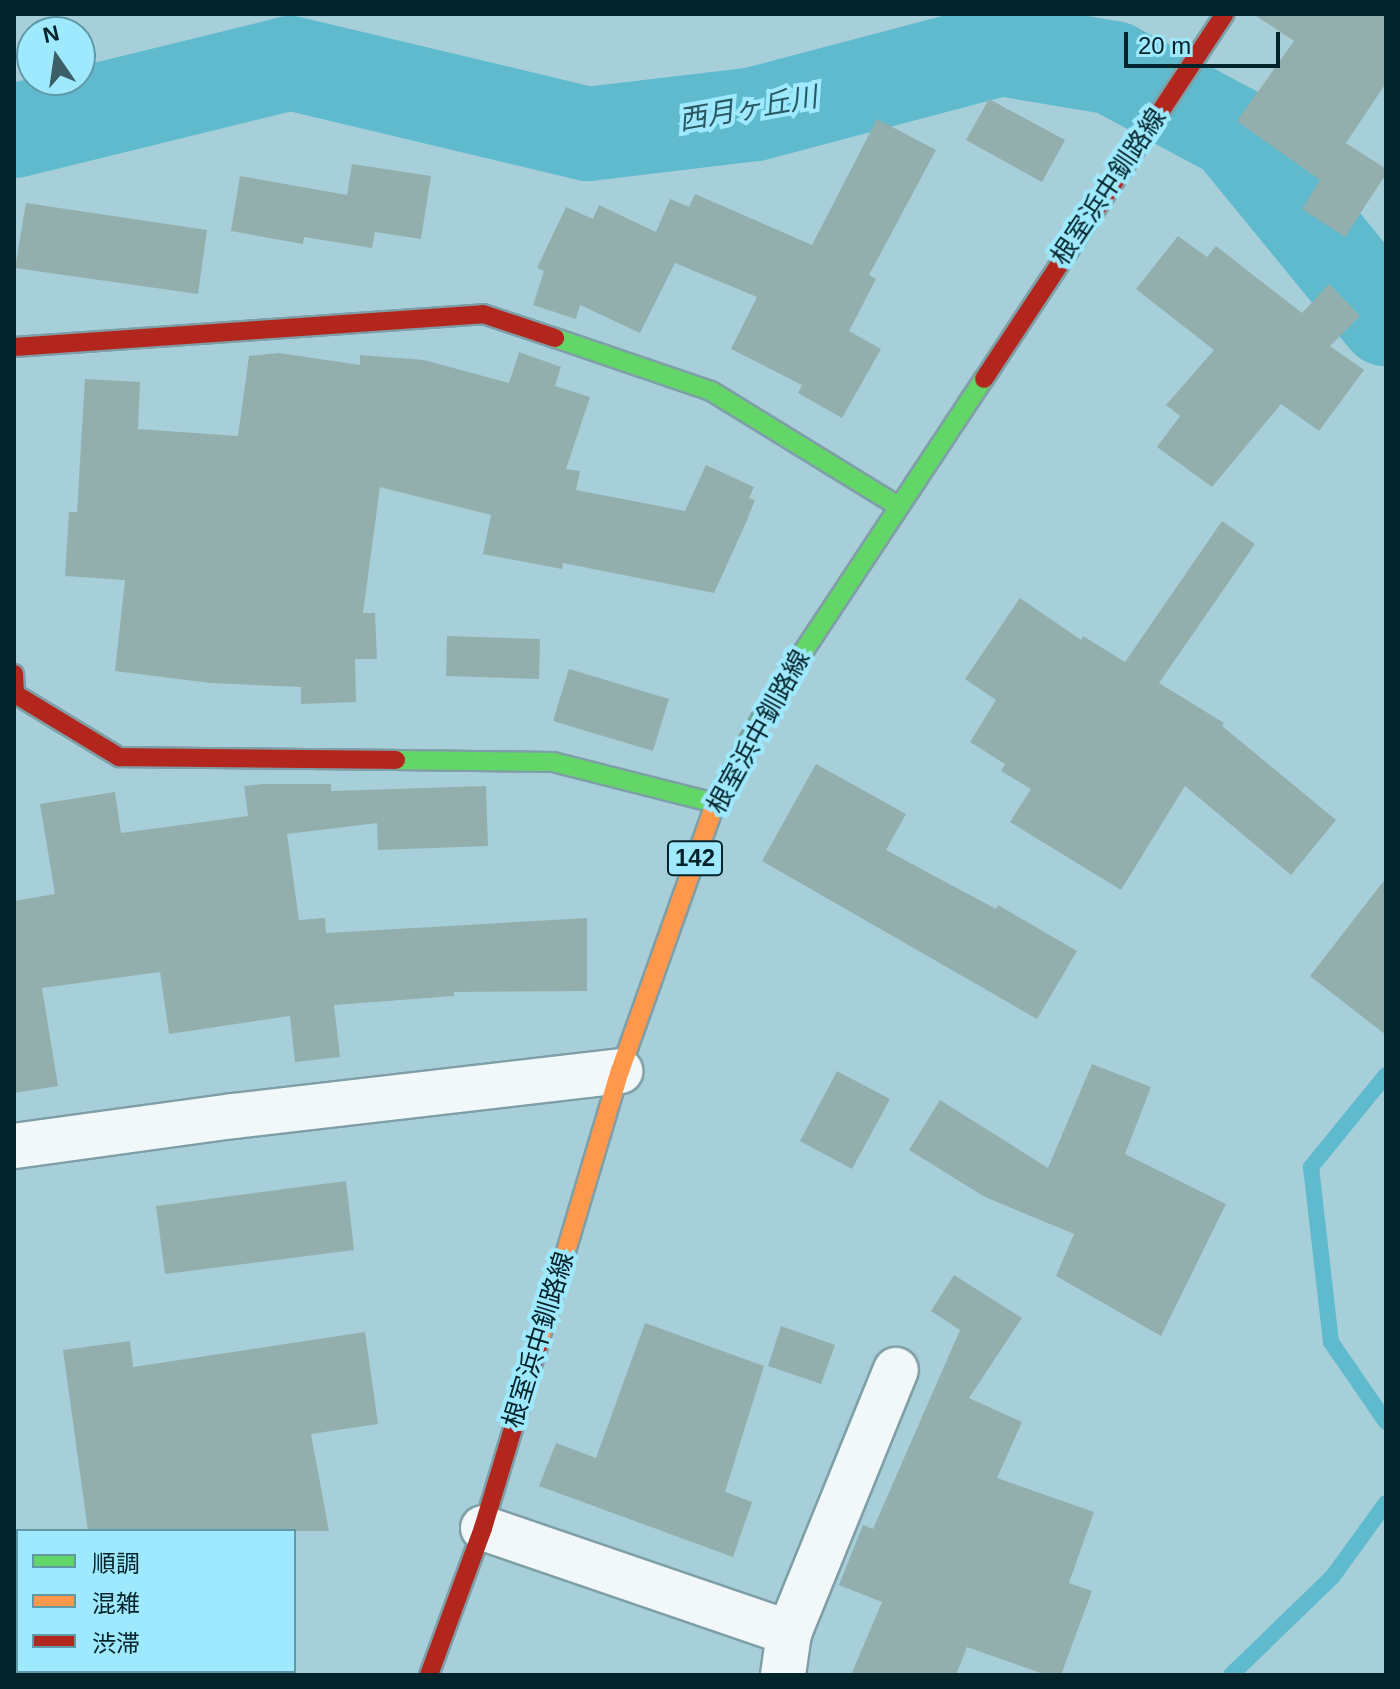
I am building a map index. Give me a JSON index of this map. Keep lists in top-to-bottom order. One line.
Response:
{"streets":{"main road":["根室浜中釧路線","142"]},"water":["西月ヶ丘川"],"legend":["順調","混雑","渋滞"],"scale_bar":"20 m","north":"top"}
